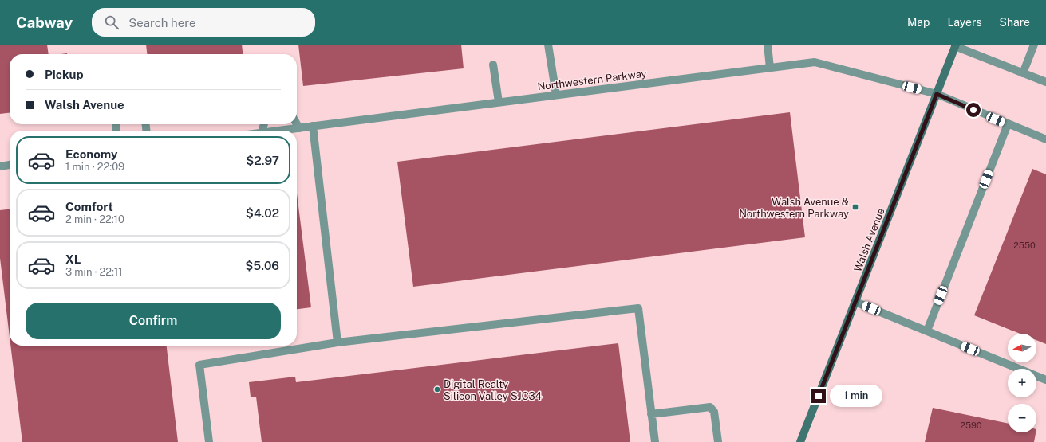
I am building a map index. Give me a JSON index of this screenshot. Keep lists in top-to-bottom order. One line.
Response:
{"streets":{"main road":["Walsh Avenue"],"street":["Northwestern Parkway"]},"crossings":[["Northwestern Parkway","Walsh Avenue"]],"places":{"transit":["Walsh Avenue & Northwestern Parkway"],"other":["Digital Realty Silicon Valley SJC34"]},"house_numbers":["2550","2590"],"north":"left","page":{"header":"Cabway","search":"Search here","nav":["Map","Layers","Share"],"banner":["Pickup","Walsh Avenue"],"list":[{"name":"Economy","note":"1 min · 22:09","value":"$2.97"},{"name":"Comfort","note":"2 min · 22:10","value":"$4.02"},{"name":"XL","note":"3 min · 22:11","value":"$5.06"}],"buttons":"Confirm","map_buttons":["+","−"],"bubble":"1 min"}}
